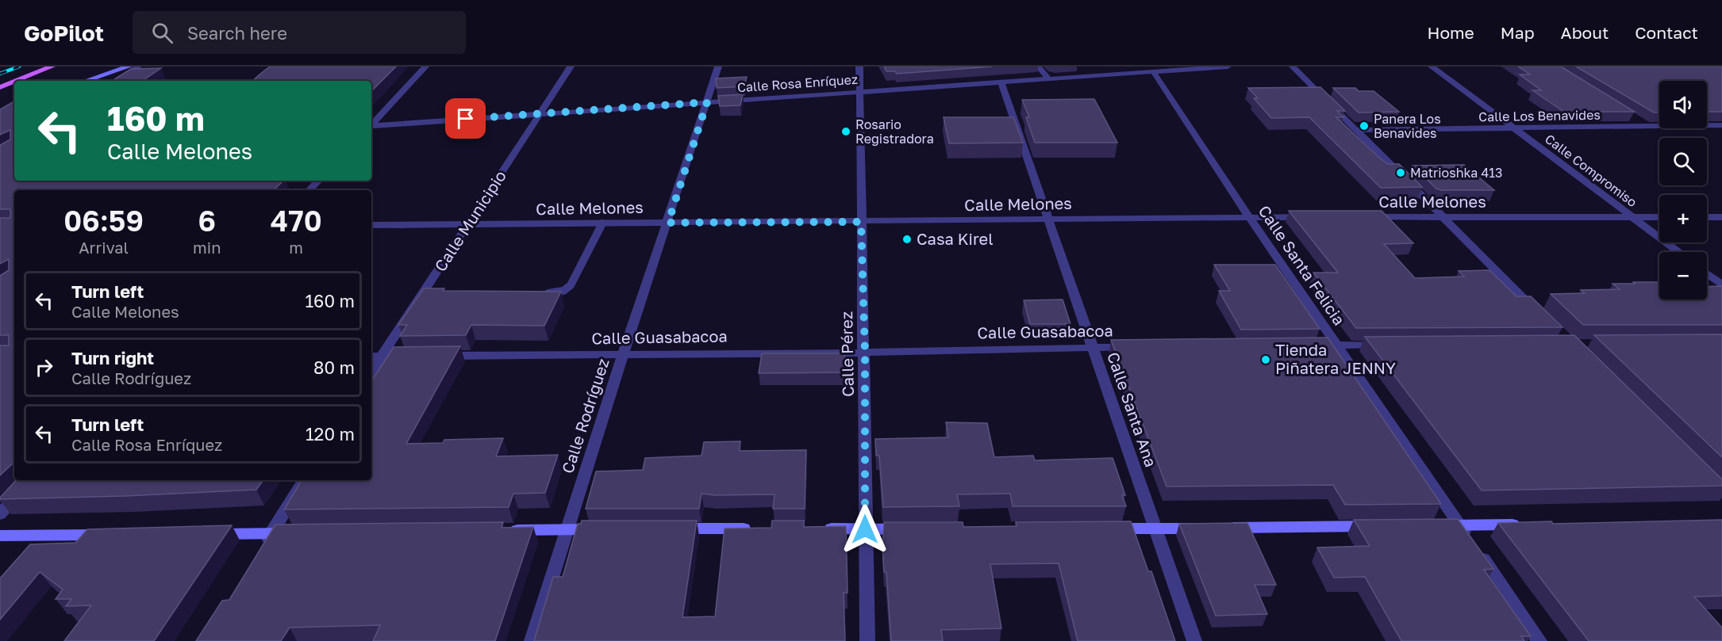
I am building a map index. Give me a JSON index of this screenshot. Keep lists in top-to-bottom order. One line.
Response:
{"streets":{"street":["Calle Rosa Enríquez","Calle Los Benavides","Calle Compromiso","Calle Melones","Calle Municipio","Calle Santa Felicia","Calle Guasabacoa","Calle Pérez","Calle Santa Ana","Calle Rodríguez"]},"crossings":[["Calle Rosa Enríquez","Calle Municipio"],["Calle Rosa Enríquez","Calle Santa Felicia"],["Calle Rosa Enríquez","Calle Pérez"],["Calle Rosa Enríquez","Calle Santa Ana"],["Calle Rosa Enríquez","Calle Rodríguez"],["Calle Los Benavides","Calle Compromiso"],["Calle Compromiso","Calle Melones"],["Calle Melones","Calle Municipio"],["Calle Melones","Calle Santa Felicia"],["Calle Melones","Calle Pérez"],["Calle Melones","Calle Santa Ana"],["Calle Melones","Calle Rodríguez"],["Calle Guasabacoa","Calle Pérez"],["Calle Guasabacoa","Calle Santa Ana"],["Calle Guasabacoa","Calle Rodríguez"]],"places":["Panera Los Benavides","Rosario Registradora","Matrioshka 413","Casa Kirel","Tienda Piñatera JENNY"],"page":{"header":"GoPilot","search":"Search here","nav":["Home","Map","About","Contact"],"map_buttons":["+","−"],"turn":["160 m","Calle Melones"],"eta":["06:59","Arrival","6","min","470","m"],"list":[{"name":"Turn left","note":"Calle Melones","value":"160 m"},{"name":"Turn right","note":"Calle Rodríguez","value":"80 m"},{"name":"Turn left","note":"Calle Rosa Enríquez","value":"120 m"}]}}
